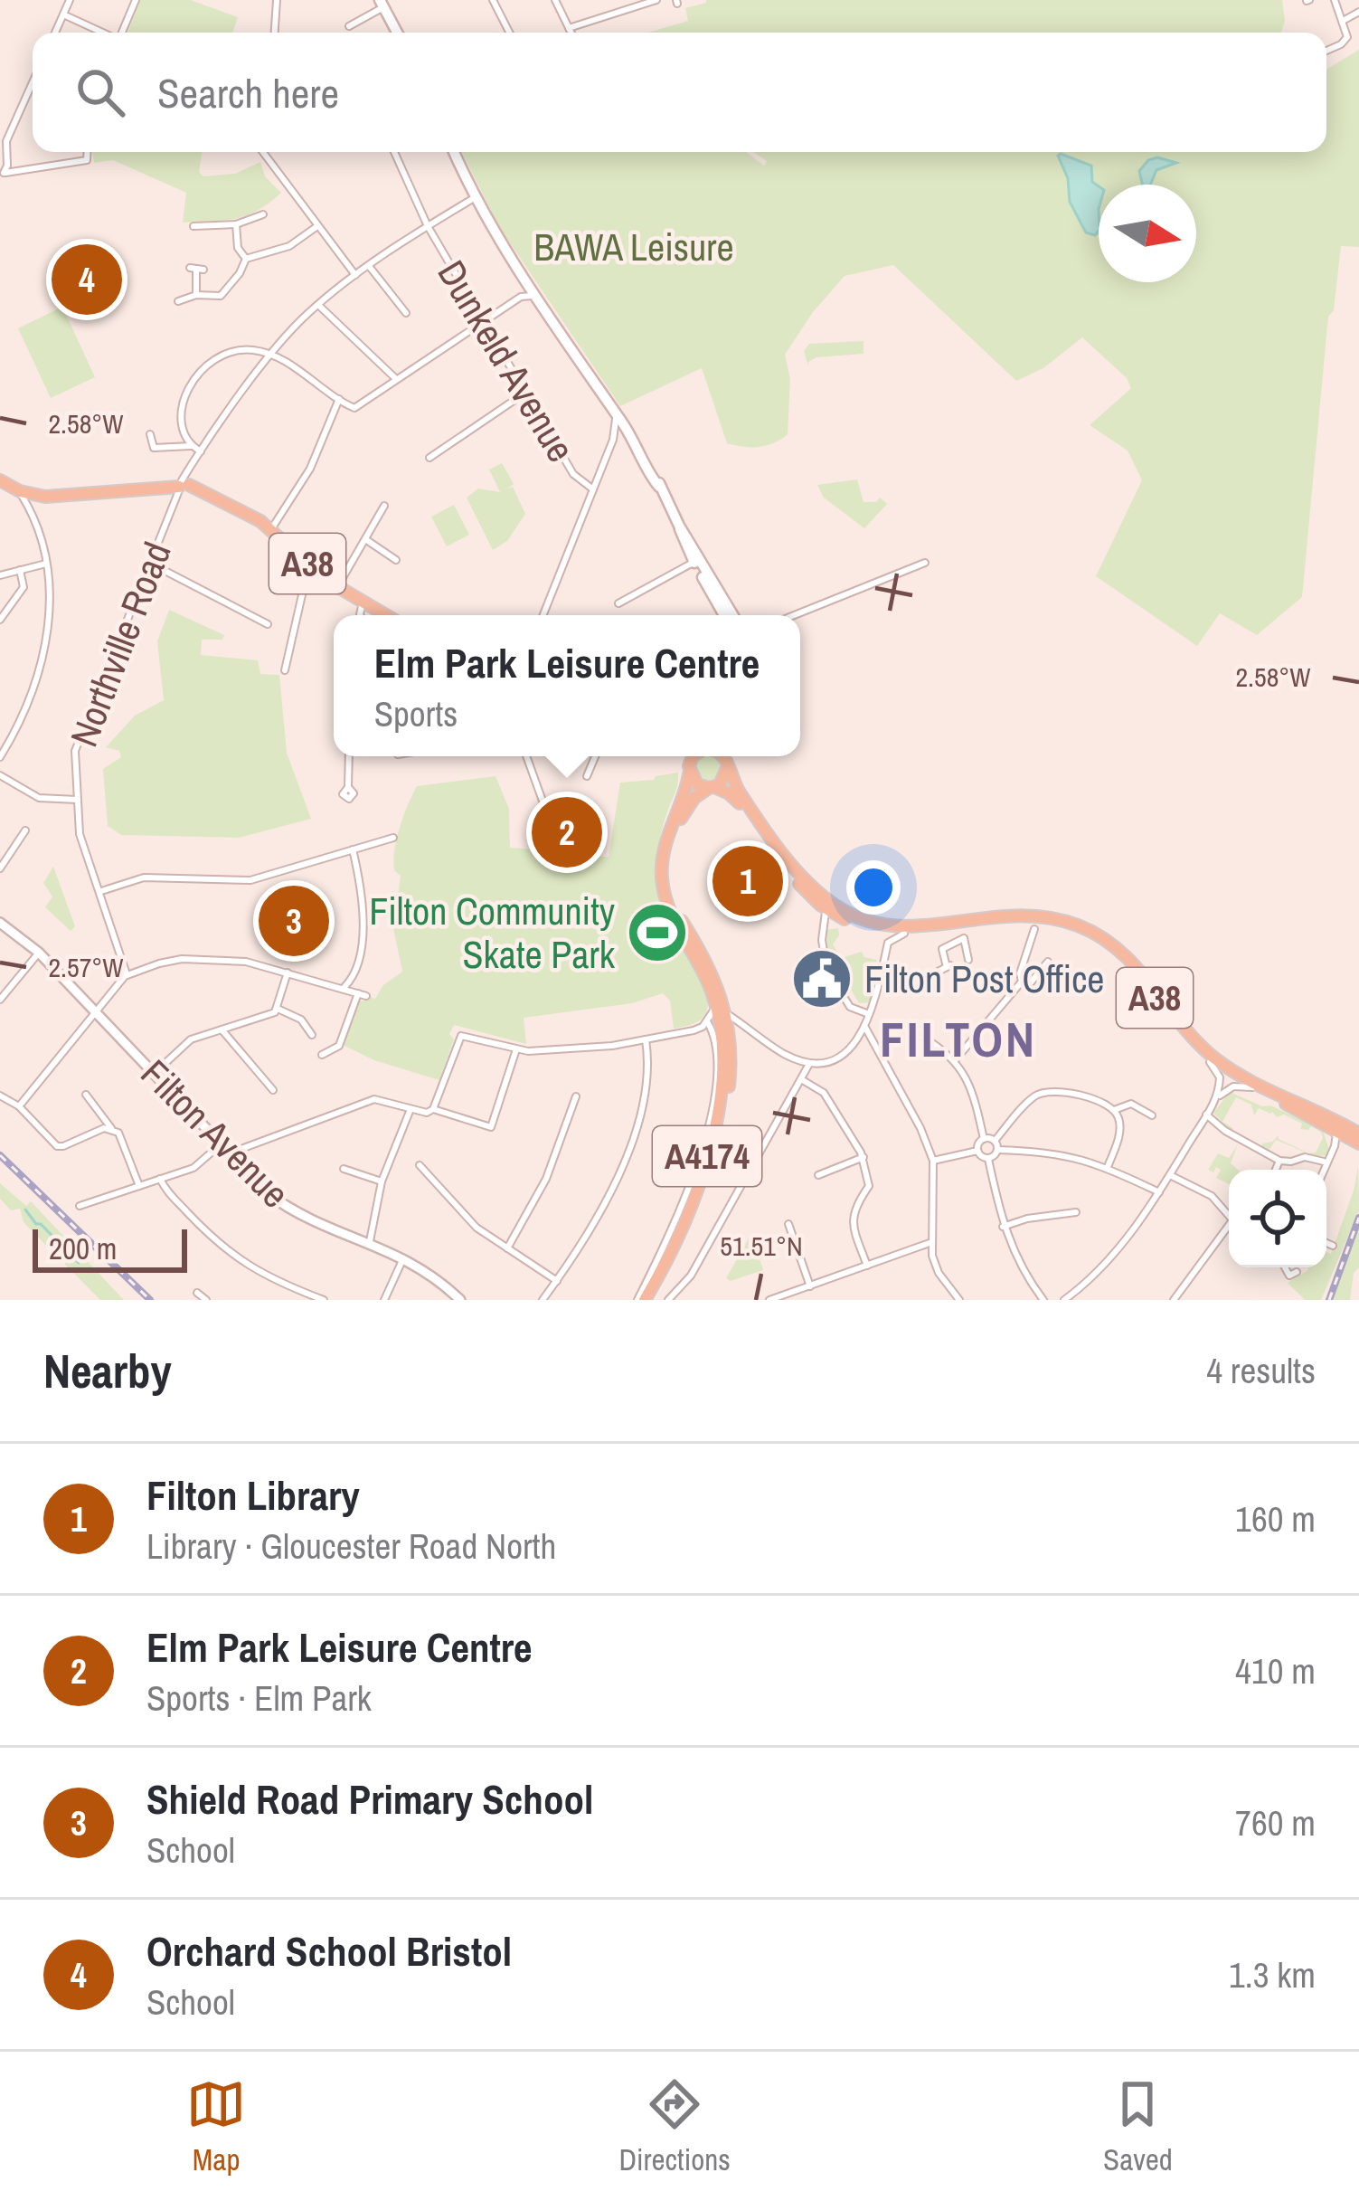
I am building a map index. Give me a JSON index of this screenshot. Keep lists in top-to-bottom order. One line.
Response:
{"streets":{"main road":["A38","A4174"],"street":["Dunkeld Avenue","Northville Road","Filton Avenue"]},"crossings":[["Dunkeld Avenue","Northville Road"],["A38","Northville Road"],["A38","A4174"]],"districts":["FILTON"],"parks":["BAWA Leisure"],"places":{"sports":["Filton Community Skate Park"],"public building":["Filton Post Office"]},"scale_bar":"200 m","north":"right","page":{"search":"Search here","pins":["4","2","1","3"],"popup":["Elm Park Leisure Centre","Sports"],"scale":"200 m","heading":["Nearby","4 results"],"list":[{"mark":"1","name":"Filton Library","note":"Library · Gloucester Road North","value":"160 m"},{"mark":"2","name":"Elm Park Leisure Centre","note":"Sports · Elm Park","value":"410 m"},{"mark":"3","name":"Shield Road Primary School","note":"School","value":"760 m"},{"mark":"4","name":"Orchard School Bristol","note":"School","value":"1.3 km"}],"nav":["Map","Directions","Saved"]},"coordinates":["2.58°W","2.57°W","51.51°N"]}
